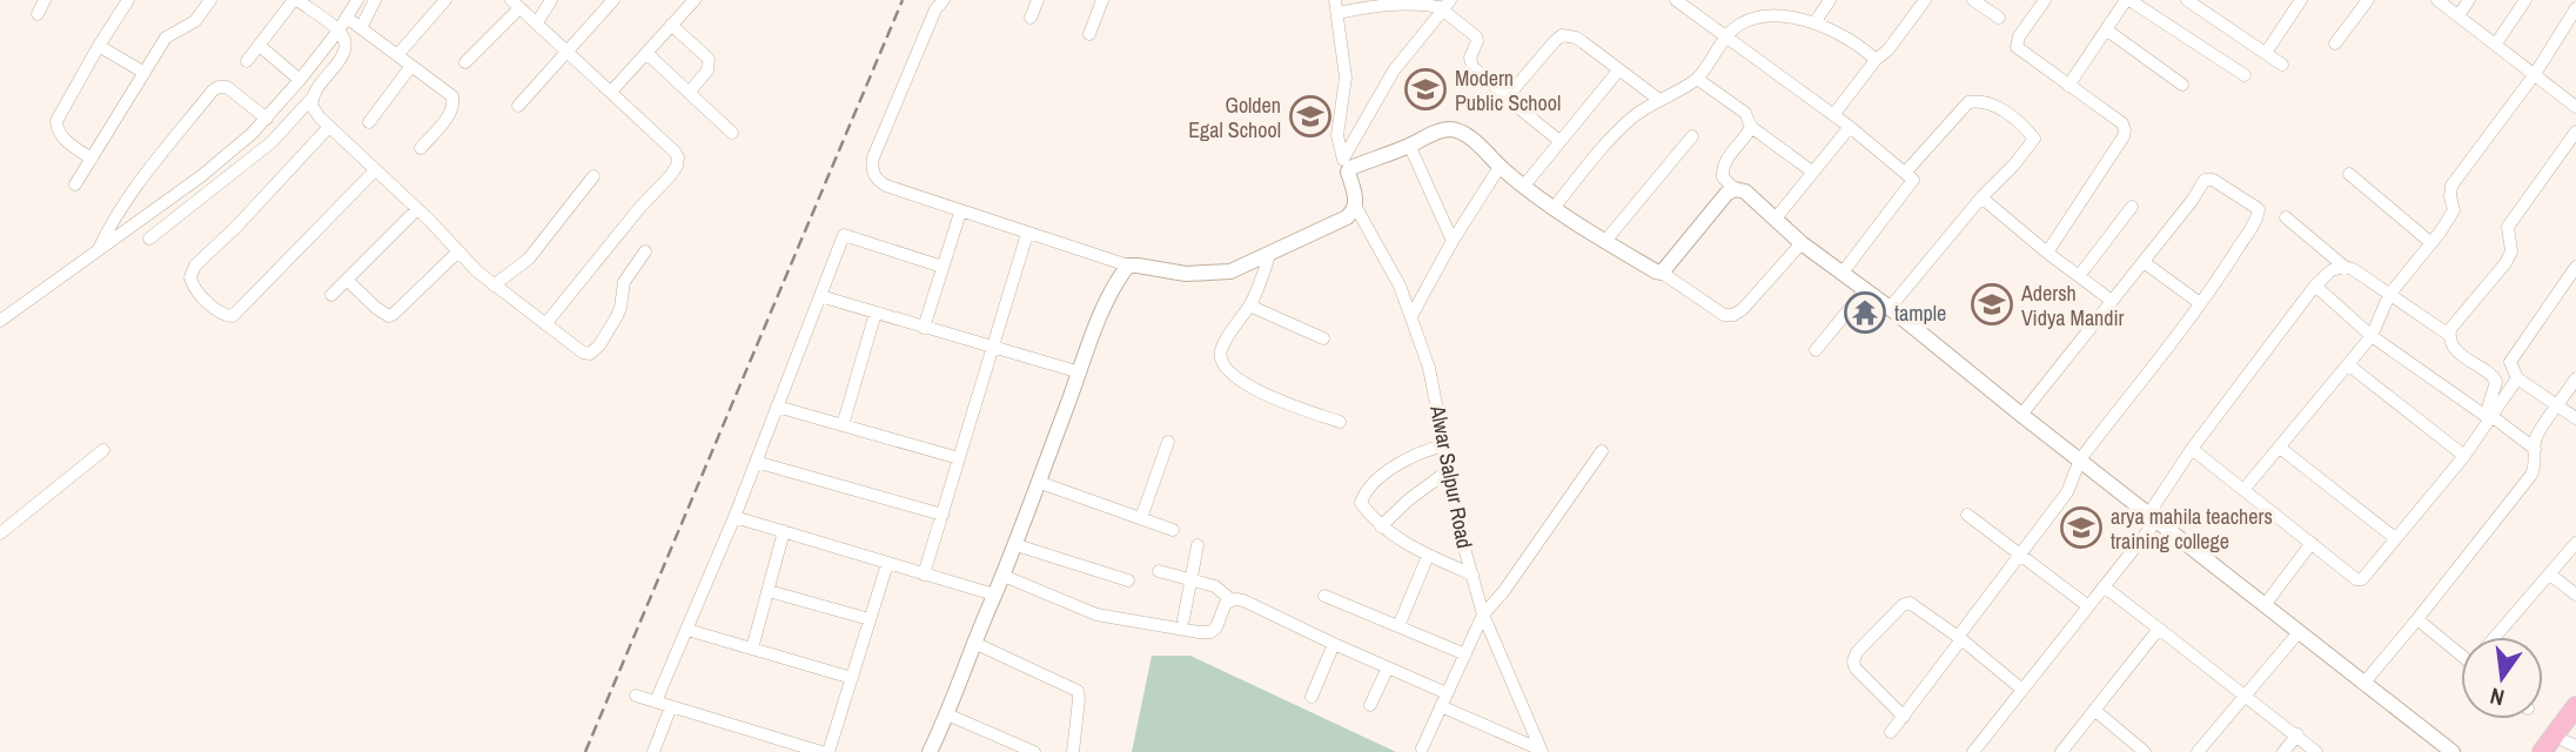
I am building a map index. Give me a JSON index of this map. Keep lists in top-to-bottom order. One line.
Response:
{"streets":{"street":["Alwar Salpur Road"]},"places":{"school or university":["Modern Public School","Golden Egal School","Adersh Vidya Mandir","arya mahila teachers training college"],"temple":["tample"]},"north":"bottom"}
